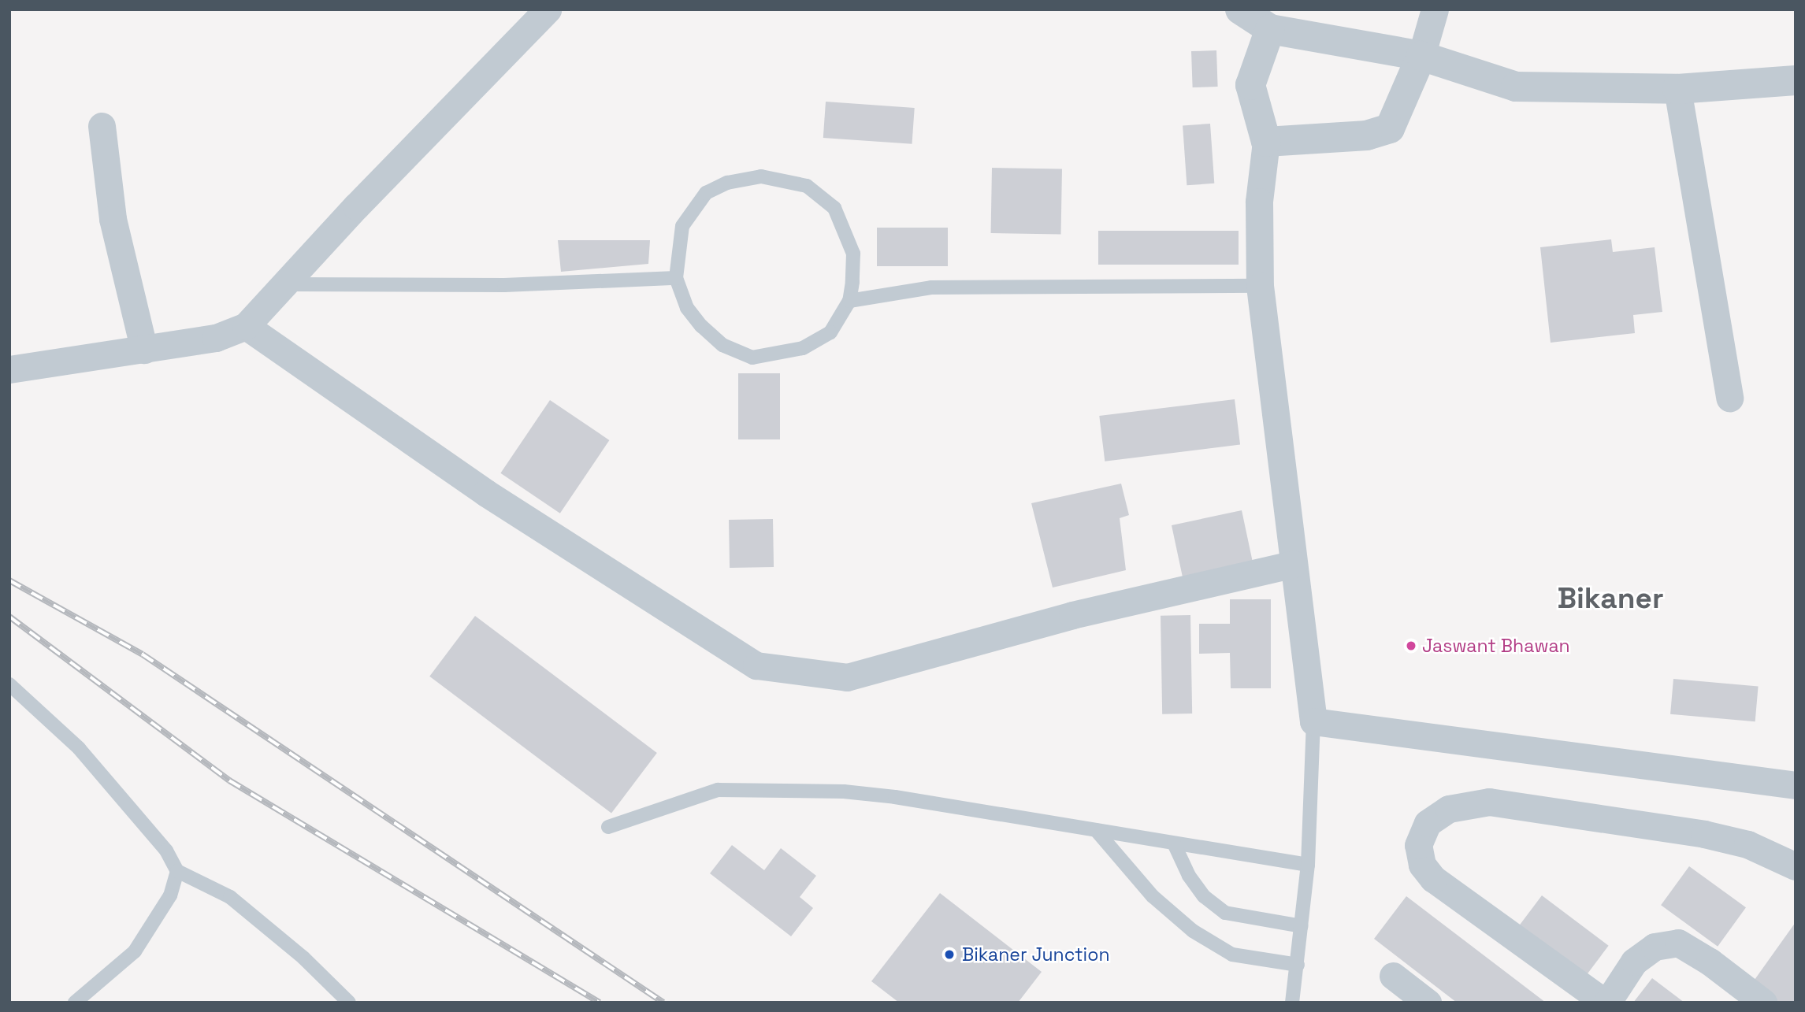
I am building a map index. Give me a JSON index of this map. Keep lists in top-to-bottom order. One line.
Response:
{"districts":["Bikaner"],"places":["Jaswant Bhawan","Bikaner Junction"]}
